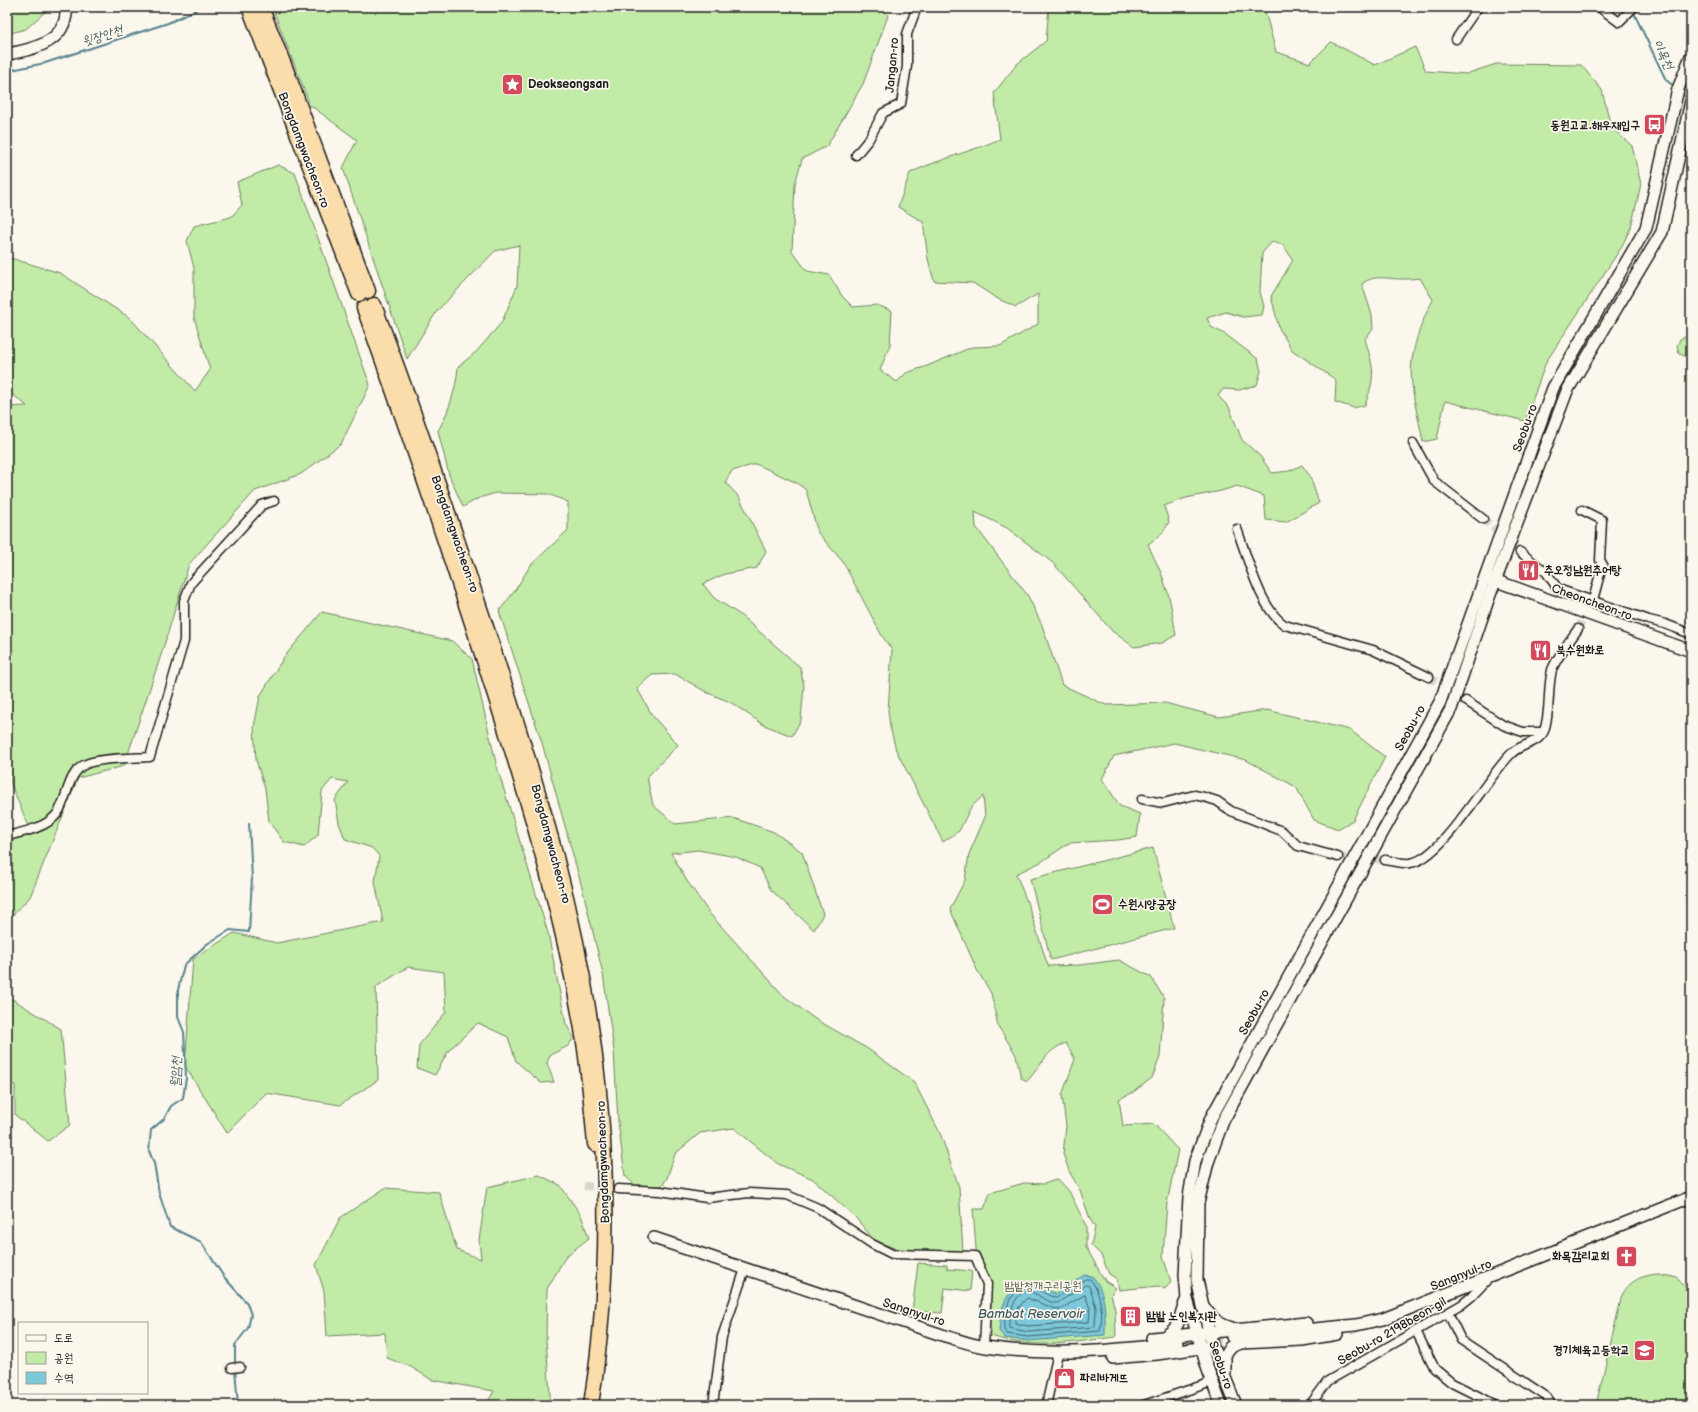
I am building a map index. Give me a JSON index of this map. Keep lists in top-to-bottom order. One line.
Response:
{"streets":{"highway":["Bongdamgwacheon-ro"],"main road":["Seobu-ro","Cheoncheon-ro","Sangnyul-ro"],"street":["Jangan-ro","Seobu-ro 2198beon-gil"]},"crossings":[["Seobu-ro","Cheoncheon-ro"],["Seobu-ro","Sangnyul-ro"],["Sangnyul-ro","Seobu-ro 2198beon-gil"]],"water":["윗장안천","이목천","월암천","Bambat Reservoir"],"parks":["밤밭청개구리공원"],"places":{"place":["Deokseongsan"],"bus stop":["동원고교.해우재입구"],"restaurant":["추오정남원추어탕","북수원화로"],"sports":["수원시양궁장"],"church":["화목감리교회"],"building":["밤밭 노인복지관"],"school or university":["경기체육고등학교"],"shop":["파리바게뜨"]},"legend":["도로","공원","수역"]}
